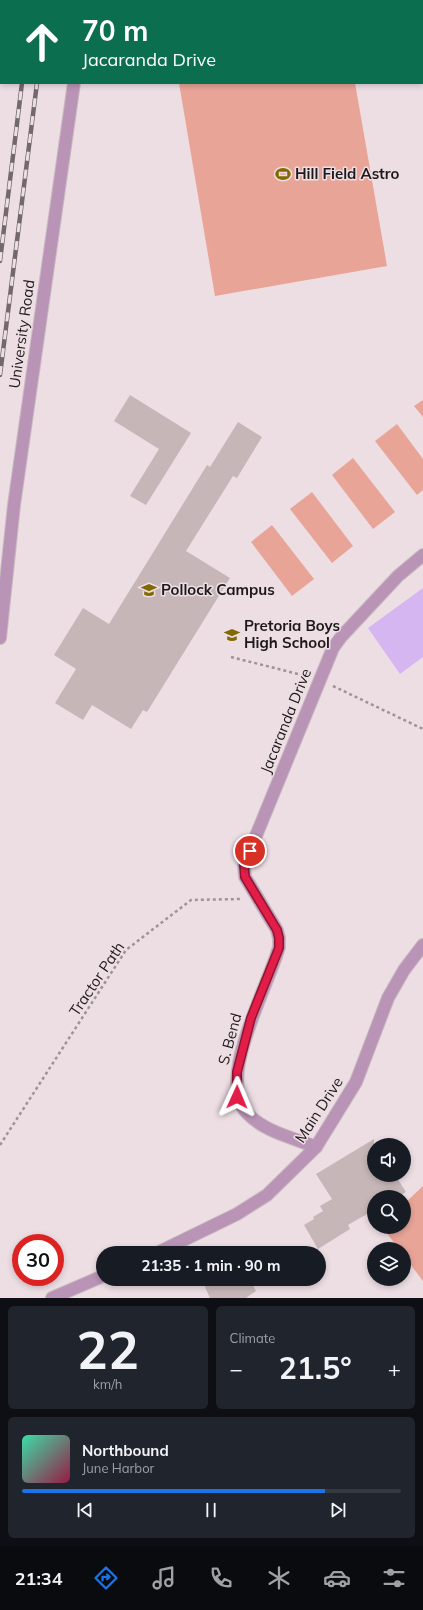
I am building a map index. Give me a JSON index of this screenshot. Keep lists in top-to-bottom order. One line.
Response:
{"streets":{"street":["University Road","Jacaranda Drive","S. Bend","Main Drive"],"path":["Tractor Path"]},"crossings":[["Jacaranda Drive","Tractor Path"],["Jacaranda Drive","S. Bend"],["Tractor Path","S. Bend"],["S. Bend","Main Drive"]],"places":{"sports":["Hill Field Astro"],"school or university":["Pollock Campus","Pretoria Boys High School"]},"page":{"turn":["70 m","Jacaranda Drive"],"limit":"30","trip":"21:35 · 1 min · 90 m","tile":[["22","km/h"],"Climate"],"heat":["−","21.5°","+"],"song":["Northbound","June Harbor"],"tabs":"21:34"}}
